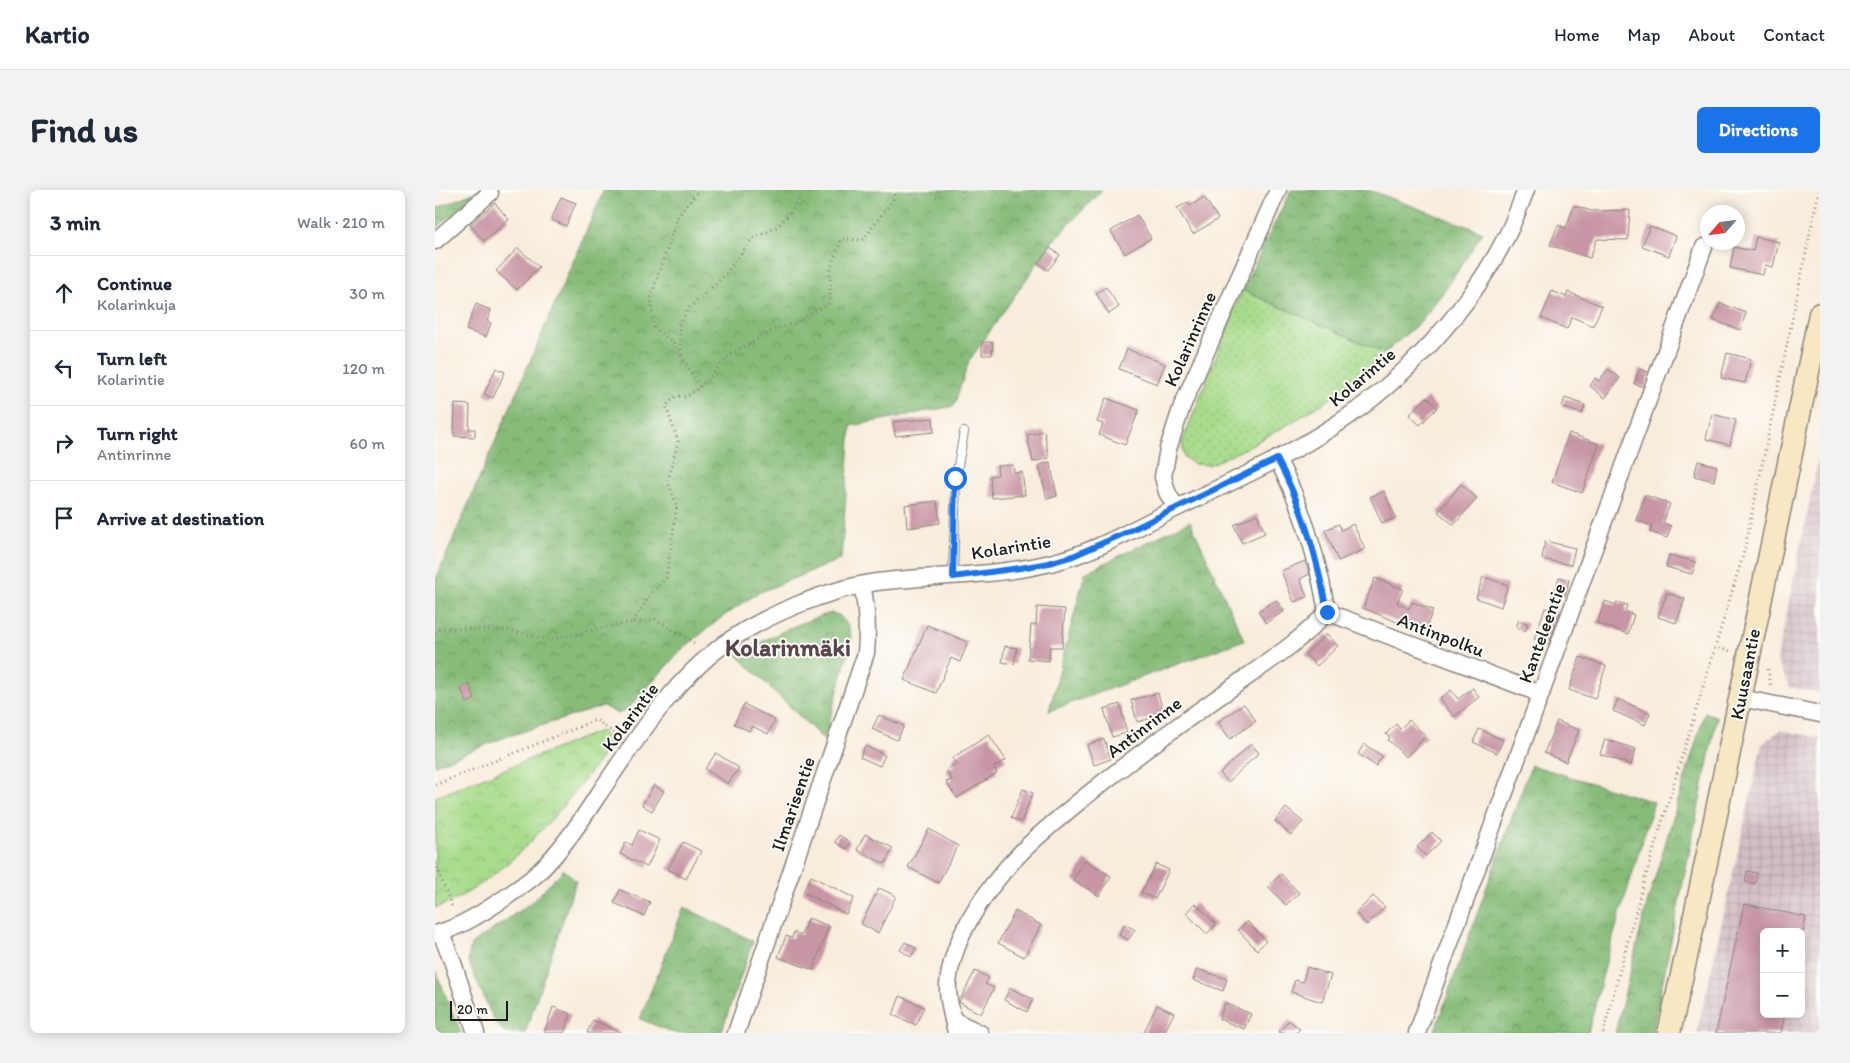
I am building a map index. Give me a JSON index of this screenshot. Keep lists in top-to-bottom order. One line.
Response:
{"streets":{"main road":["Kuusaantie"],"street":["Kolarinrinne","Kolarintie","Kanteleentie","Antinpolku","Antinrinne","Ilmarisentie"]},"crossings":[["Kolarinrinne","Kolarintie"],["Kolarintie","Ilmarisentie"],["Kanteleentie","Antinpolku"],["Antinpolku","Antinrinne"]],"districts":["Kolarinmäki"],"scale_bar":"20 m","north":"bottom left","page":{"header":"Kartio","nav":["Home","Map","About","Contact"],"buttons":"Directions","title":"Find us","heading":["3 min","Walk · 210 m"],"list":[["Continue","Kolarinkuja","30 m"],["Turn left","Kolarintie","120 m"],["Turn right","Antinrinne","60 m"],"Arrive at destination"],"map_buttons":["+","−"],"scale":"20 m"}}
